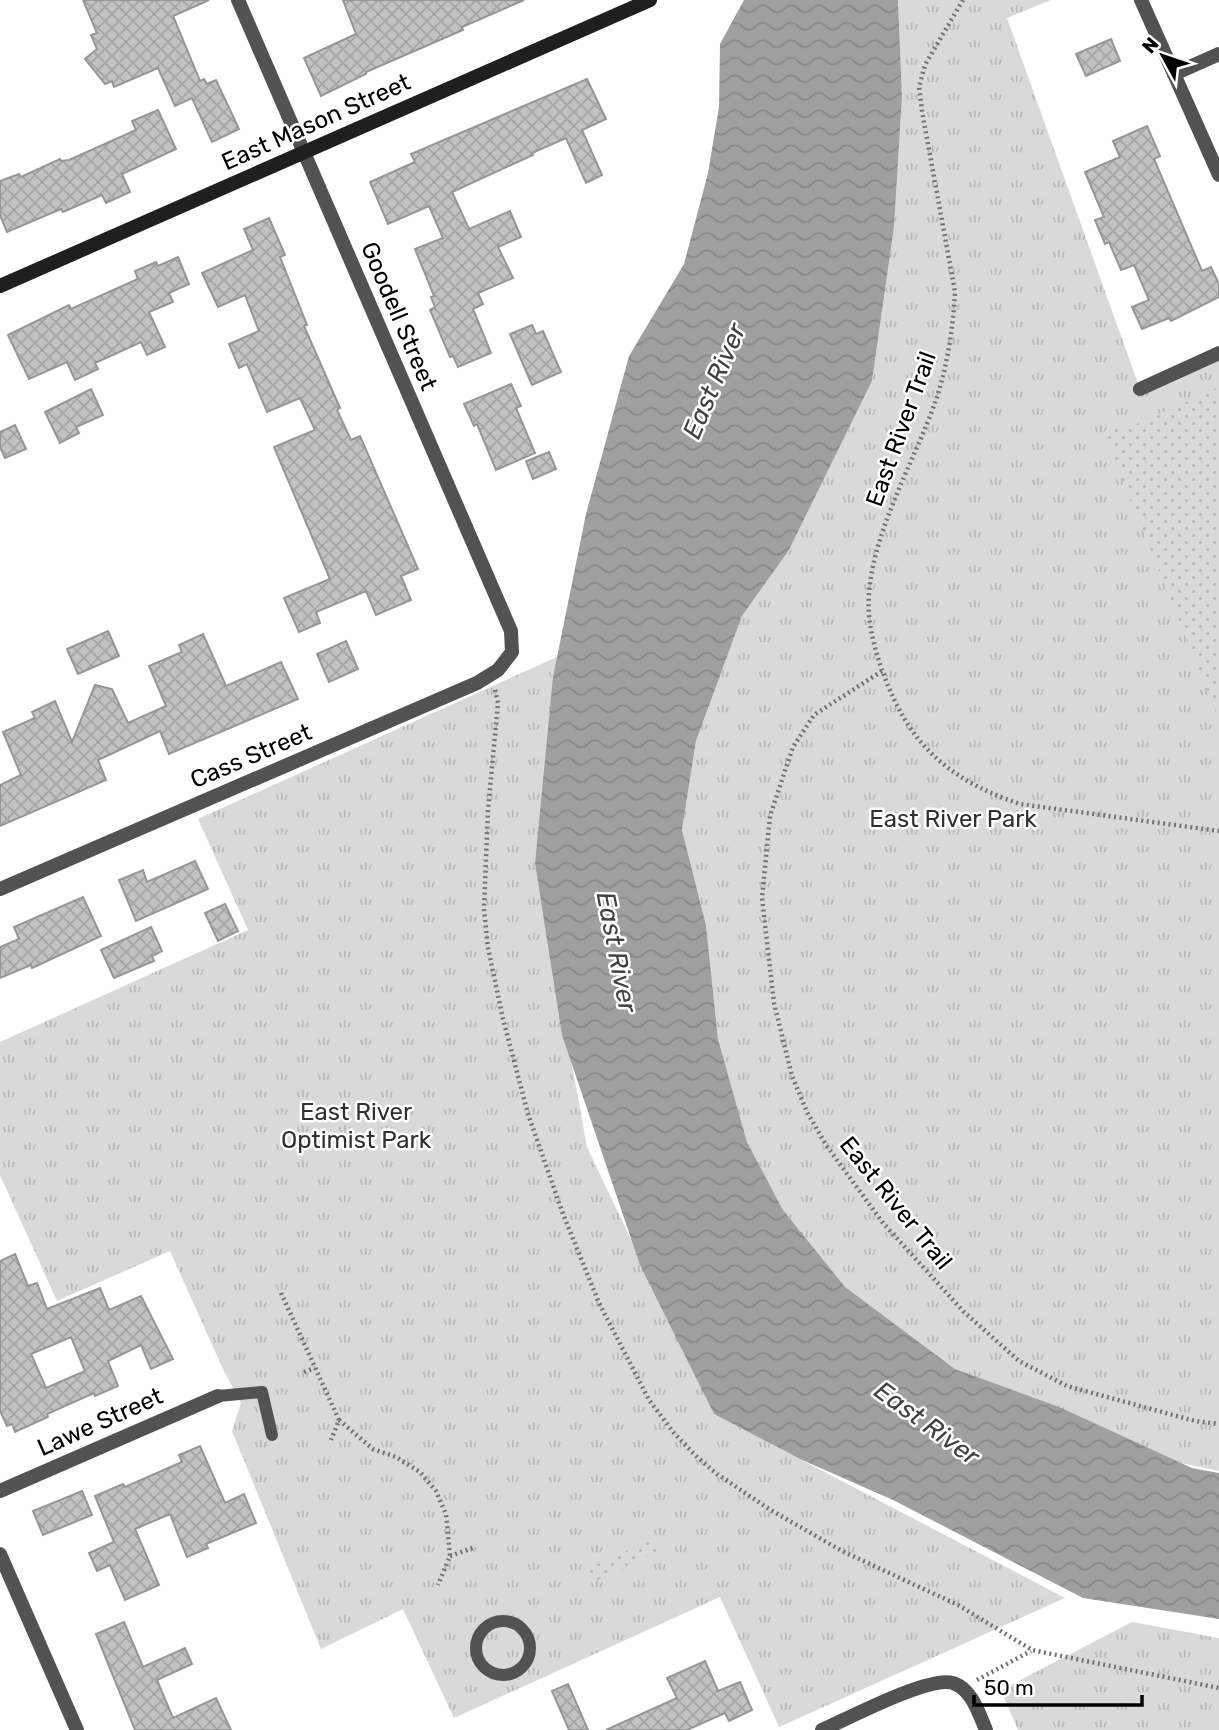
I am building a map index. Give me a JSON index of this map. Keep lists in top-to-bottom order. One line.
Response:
{"streets":{"main road":["East Mason Street"],"street":["Goodell Street","Cass Street","Lawe Street"],"path":["East River Trail"]},"crossings":[["East Mason Street","Goodell Street"],["Goodell Street","Cass Street"]],"water":["East River"],"parks":["East River Park","East River Optimist Park"],"scale_bar":"50 m","north":"top left"}
